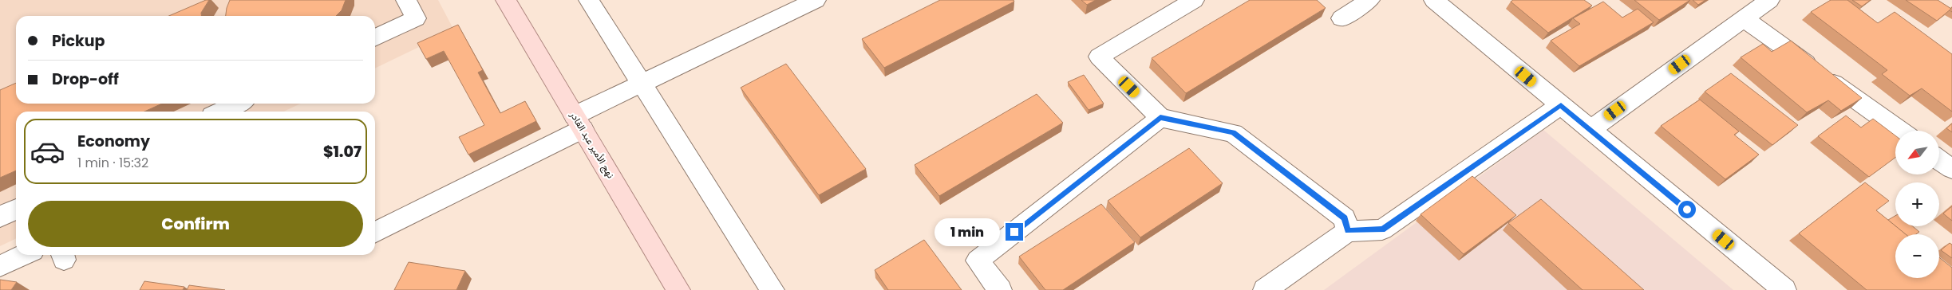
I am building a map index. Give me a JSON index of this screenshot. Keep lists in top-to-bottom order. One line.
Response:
{"streets":{"main road":["نهج الأمير عبد القادر"]},"north":"bottom left","page":{"banner":["Pickup","Drop-off"],"list":[{"name":"Economy","note":"1 min · 15:32","value":"$1.07"}],"map_buttons":["+","−"],"buttons":"Confirm","bubble":"1 min"}}
